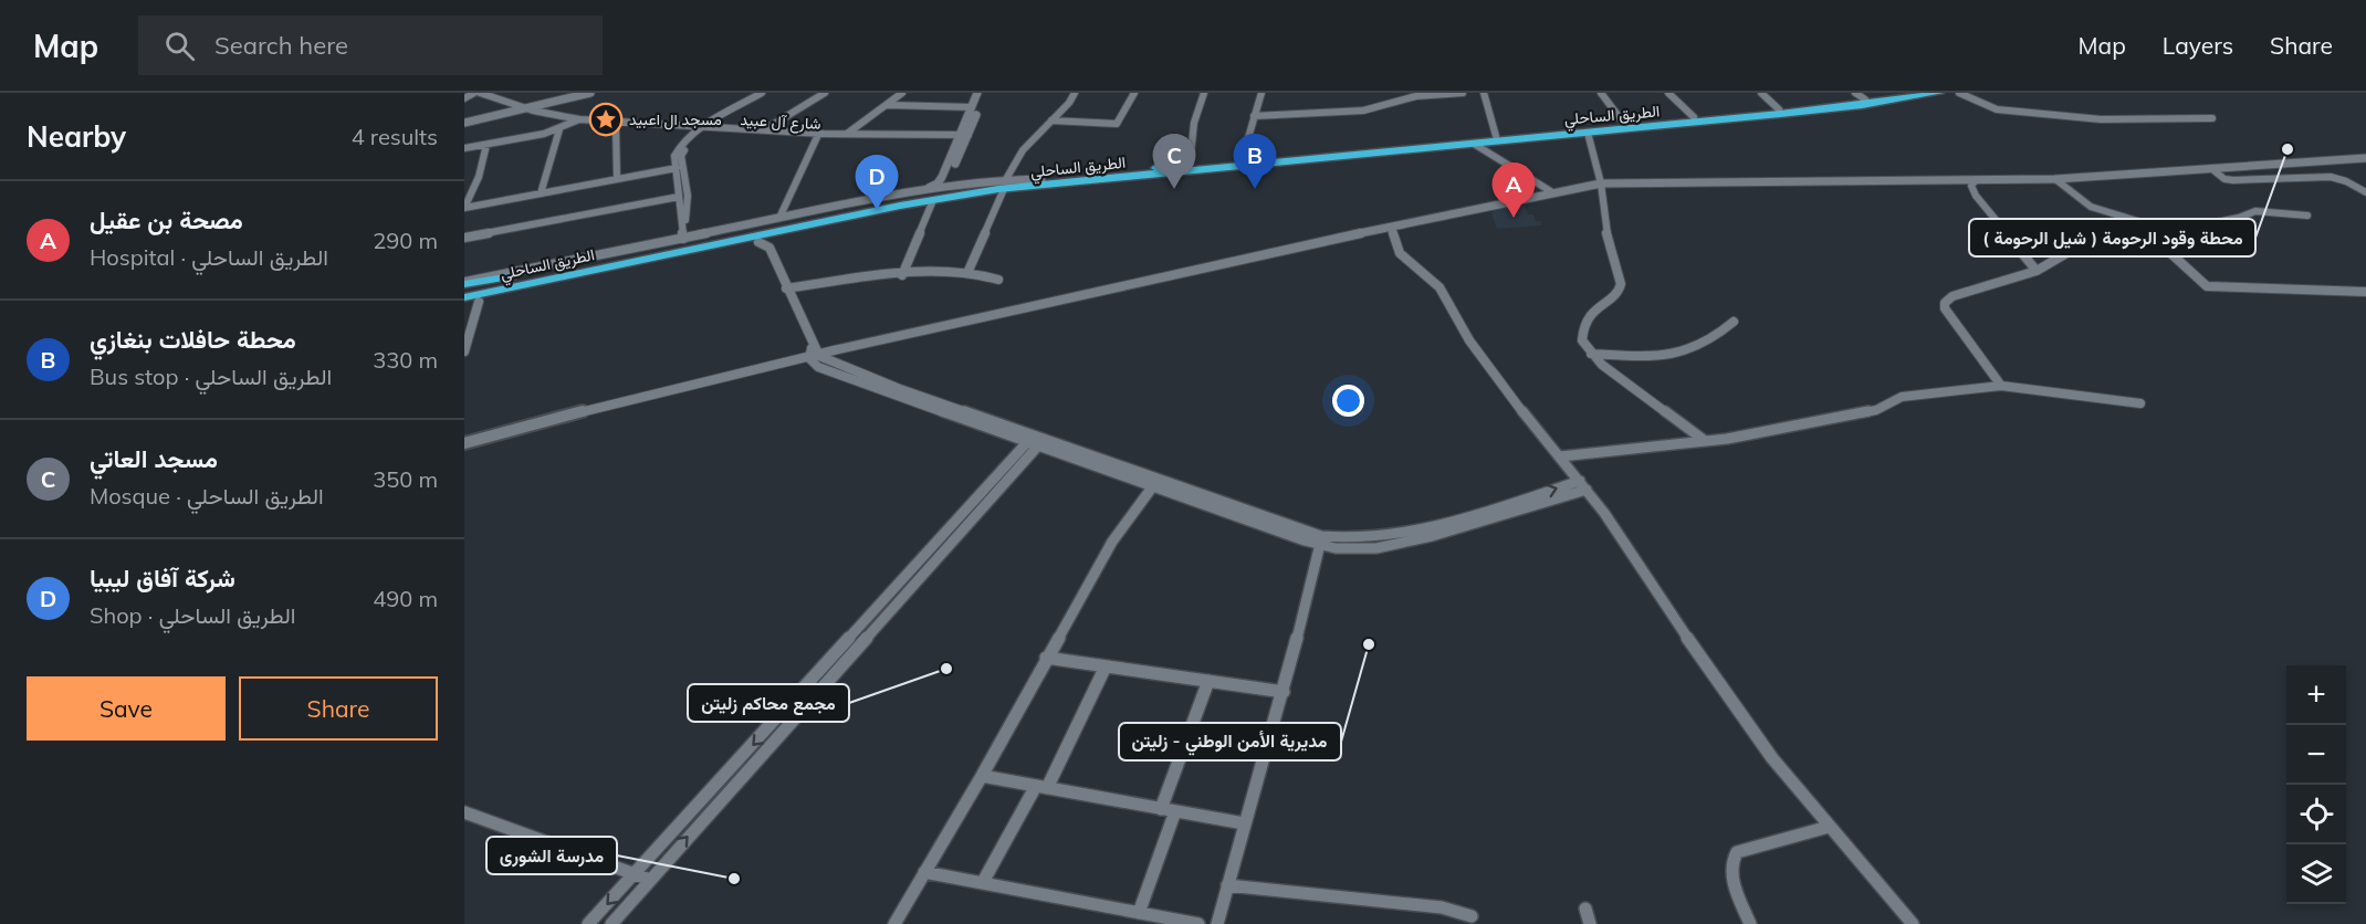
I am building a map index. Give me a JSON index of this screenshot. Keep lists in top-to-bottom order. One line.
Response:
{"streets":{"highway":["الطريق الساحلي"],"street":["شارع آل عبيد"]},"places":{"place":["مسجد ال اعبيد"],"other":["( محطة وقود الرحومة ( شيل الرحومة","مديرية الأمن الوطني - زليتن","مجمع محاكم زليتن","مدرسة الشورى"]},"page":{"header":"Map","search":"Search here","nav":["Map","Layers","Share"],"heading":["Nearby","4 results"],"pins":["B","C","D","A"],"list":[{"mark":"A","name":"مصحة بن عقيل","note":"Hospital · الطريق الساحلي","value":"290 m"},{"mark":"B","name":"محطة حافلات بنغازي","note":"Bus stop · الطريق الساحلي","value":"330 m"},{"mark":"C","name":"مسجد العاتي","note":"Mosque · الطريق الساحلي","value":"350 m"},{"mark":"D","name":"شركة آفاق ليبيا","note":"Shop · الطريق الساحلي","value":"490 m"}],"buttons":["Save","Share"],"map_buttons":["+","−"]}}
